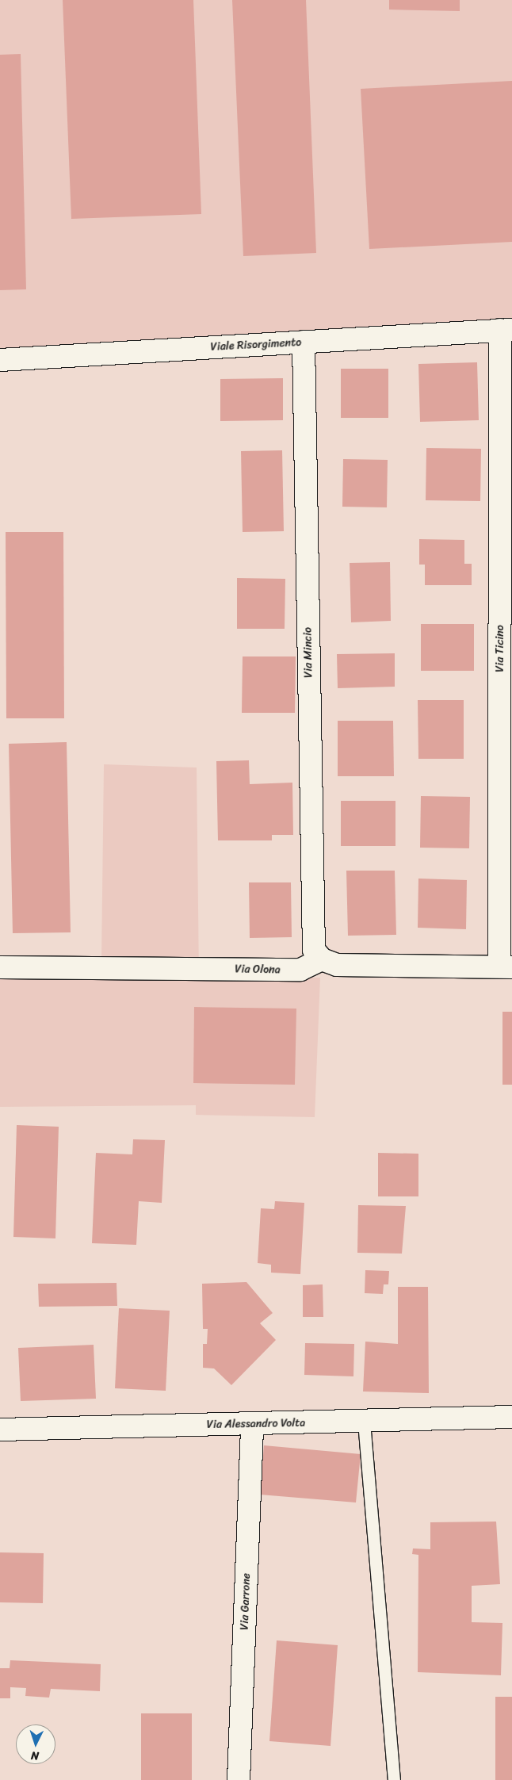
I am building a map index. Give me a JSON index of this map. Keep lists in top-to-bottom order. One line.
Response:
{"streets":{"street":["Viale Risorgimento","Via Ticino","Via Mincio","Via Olona","Via Alessandro Volta","Via Garrone"]},"crossings":[["Viale Risorgimento","Via Ticino"],["Viale Risorgimento","Via Mincio"],["Via Mincio","Via Olona"],["Via Alessandro Volta","Via Garrone"]],"north":"bottom"}
